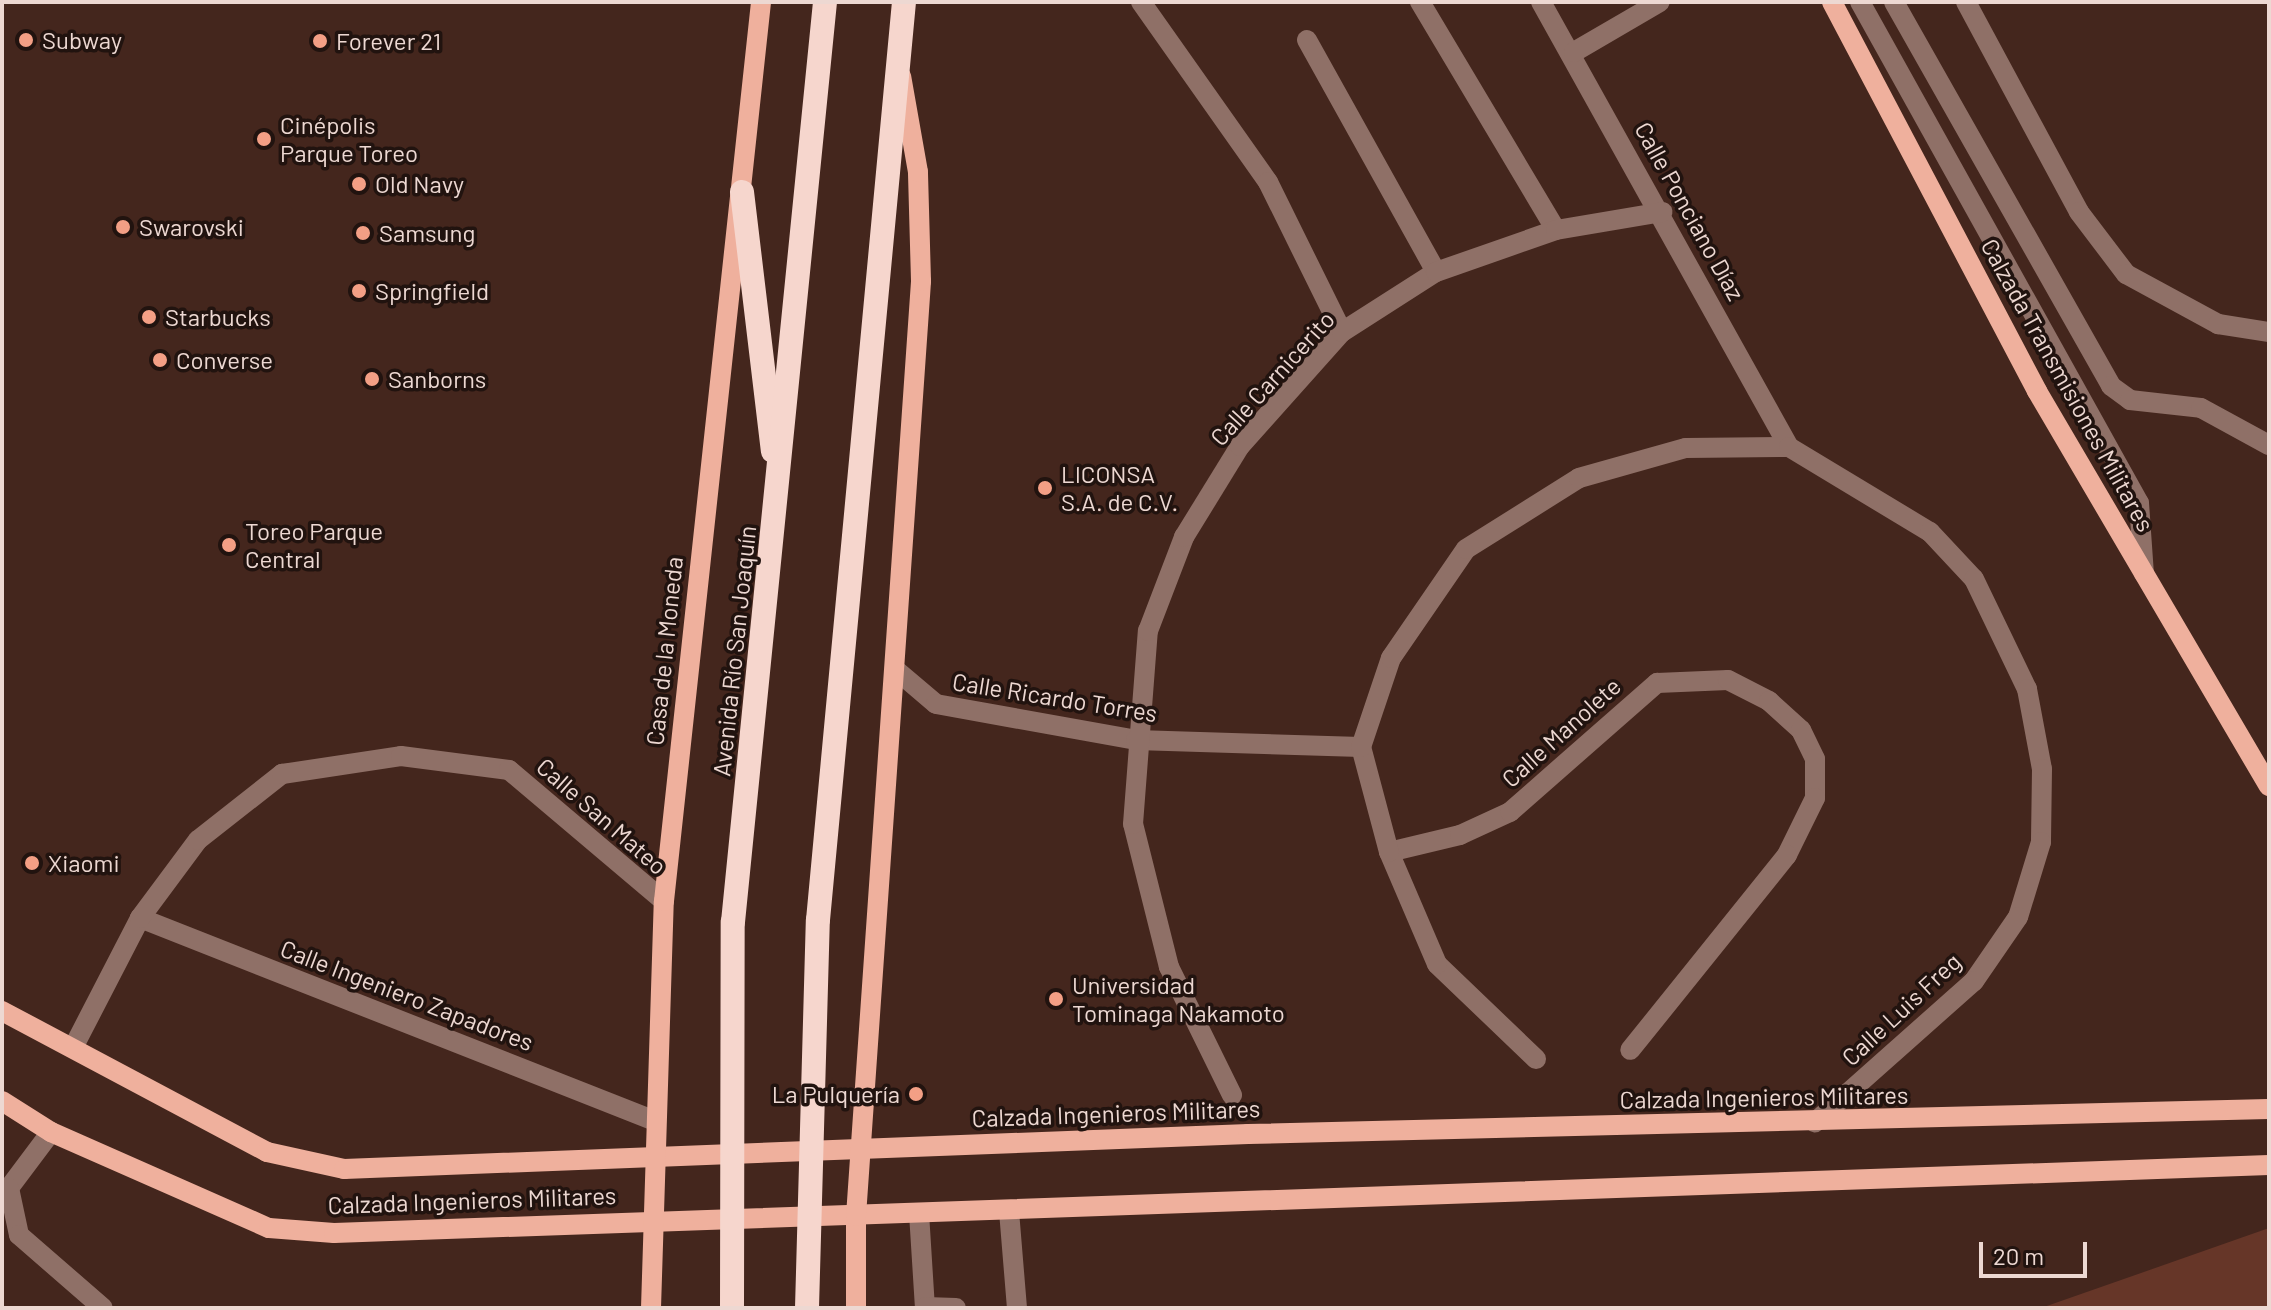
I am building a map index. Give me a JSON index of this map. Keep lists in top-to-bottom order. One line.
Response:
{"streets":{"highway":["Avenida Río San Joaquín"],"main road":["Calzada Transmisiones Militares","Casa de la Moneda","Calzada Ingenieros Militares"],"street":["Calle Ponciano Díaz","Calle Carnicerito","Calle Ricardo Torres","Calle Manolete","Calle San Mateo","Calle Ingeniero Zapadores","Calle Luis Freg"]},"crossings":[["Calle Ponciano Díaz","Calle Carnicerito"],["Calle Ponciano Díaz","Calle Luis Freg"],["Calle Carnicerito","Calle Ricardo Torres"],["Casa de la Moneda","Calle San Mateo"],["Casa de la Moneda","Calle Ingeniero Zapadores"],["Casa de la Moneda","Calzada Ingenieros Militares"],["Calle San Mateo","Calle Ingeniero Zapadores"],["Calle San Mateo","Calzada Ingenieros Militares"],["Calle Luis Freg","Calzada Ingenieros Militares"]],"places":["Subway","Forever 21","Cinépolis Parque Toreo","Old Navy","Swarovski","Samsung","Springfield","Starbucks","Converse","Sanborns","LICONSA S.A. de C.V.","Toreo Parque Central","Xiaomi","Universidad Tominaga Nakamoto","La Pulquería"],"scale_bar":"20 m"}
